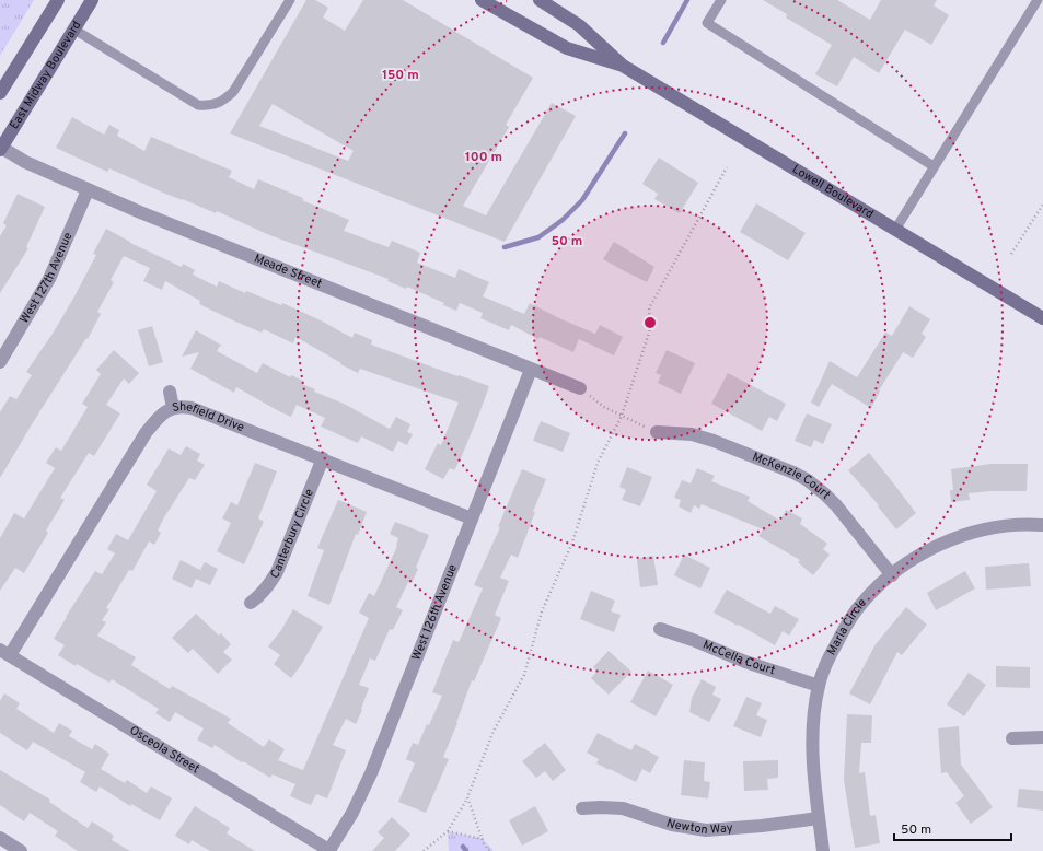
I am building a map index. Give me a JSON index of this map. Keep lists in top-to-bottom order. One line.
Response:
{"streets":{"main road":["East Midway Boulevard","Lowell Boulevard"],"street":["Meade Street","West 127th Avenue","Shefield Drive","McKenzie Court","Canterbury Circle","West 126th Avenue","Maria Circle","McCella Court","Osceola Street","Newton Way"]},"crossings":[["East Midway Boulevard","Meade Street"],["Meade Street","West 127th Avenue"],["Meade Street","West 126th Avenue"],["Shefield Drive","Canterbury Circle"],["Shefield Drive","West 126th Avenue"],["Shefield Drive","Osceola Street"],["McKenzie Court","Maria Circle"],["West 126th Avenue","Osceola Street"],["Maria Circle","McCella Court"],["Maria Circle","Newton Way"]],"scale_bar":"50 m","rings":["150 m","100 m","50 m"]}
